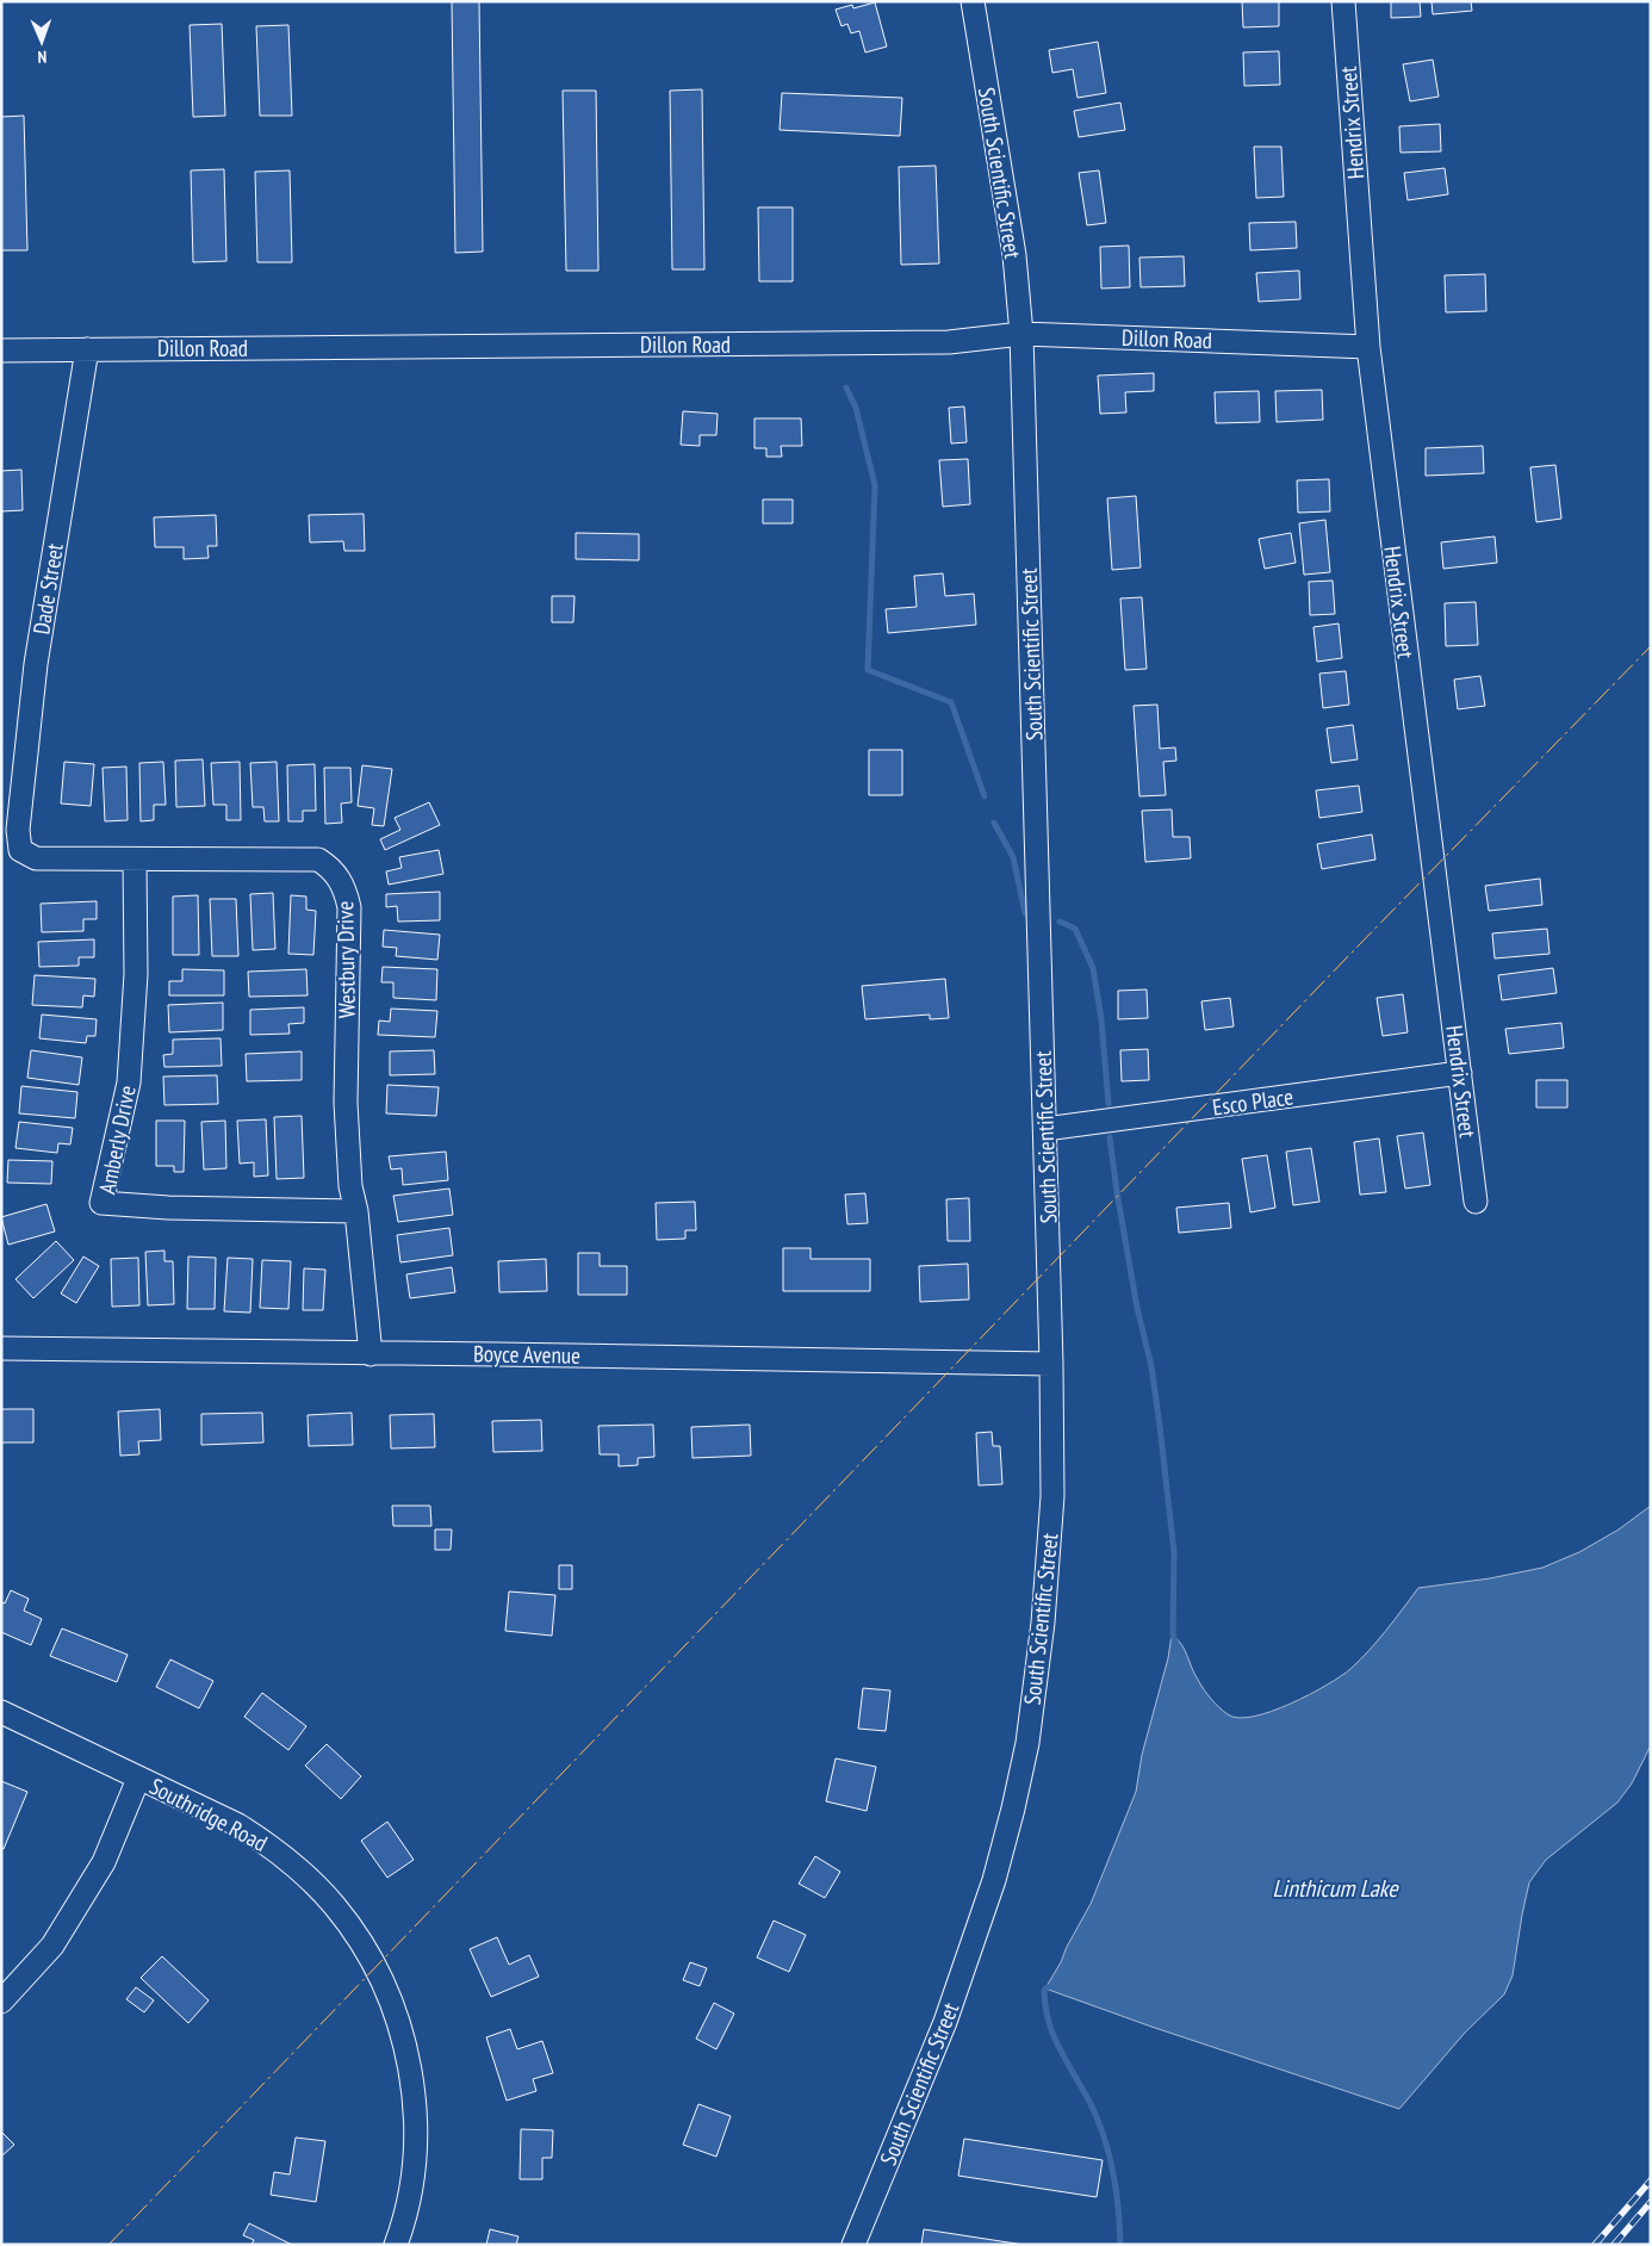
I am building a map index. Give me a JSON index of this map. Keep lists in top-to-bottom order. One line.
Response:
{"streets":{"street":["Hendrix Street","South Scientific Street","Dillon Road","Dade Street","Westbury Drive","Esco Place","Amberly Drive","Boyce Avenue","Southridge Road"]},"crossings":[["Hendrix Street","Dillon Road"],["Hendrix Street","Esco Place"],["South Scientific Street","Dillon Road"],["South Scientific Street","Esco Place"],["South Scientific Street","Boyce Avenue"],["Dillon Road","Dade Street"],["Dade Street","Westbury Drive"],["Westbury Drive","Amberly Drive"],["Westbury Drive","Boyce Avenue"]],"water":["Linthicum Lake"],"north":"bottom"}
